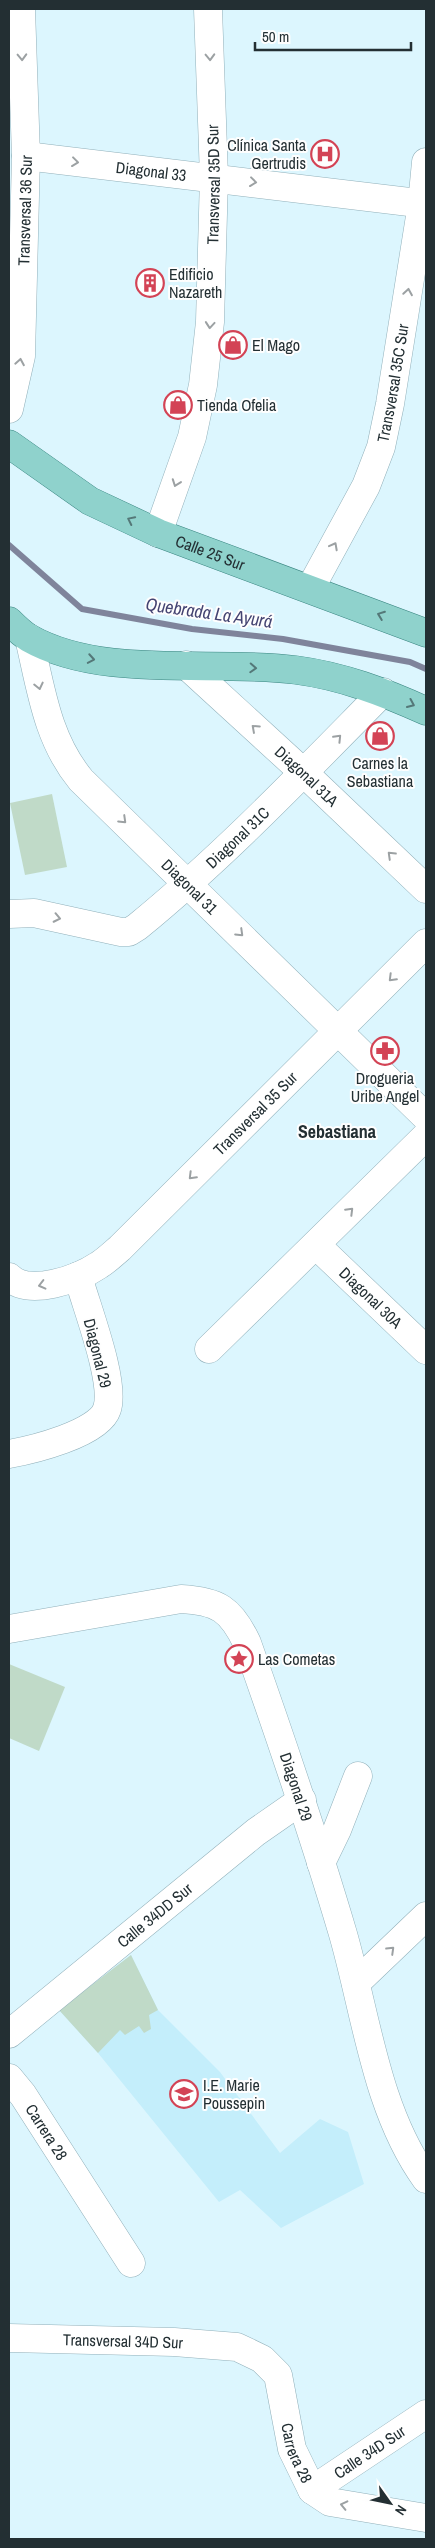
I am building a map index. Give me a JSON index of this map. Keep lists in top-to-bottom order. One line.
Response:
{"streets":{"main road":["Calle 25 Sur"],"street":["Diagonal 33","Transversal 35D Sur","Transversal 36 Sur","Transversal 35C Sur","Diagonal 31A","Diagonal 31C","Diagonal 31","Transversal 35 Sur","Diagonal 30A","Diagonal 29","Calle 34DD Sur","Carrera 28","Transversal 34D Sur","Calle 34D Sur"]},"crossings":[["Diagonal 33","Transversal 35D Sur"],["Diagonal 33","Transversal 36 Sur"],["Diagonal 33","Transversal 35C Sur"],["Transversal 35D Sur","Calle 25 Sur"],["Transversal 35C Sur","Calle 25 Sur"],["Diagonal 31A","Diagonal 31C"],["Diagonal 31C","Diagonal 31"],["Diagonal 31","Transversal 35 Sur"],["Transversal 35 Sur","Diagonal 29"],["Diagonal 29","Calle 34DD Sur"],["Carrera 28","Transversal 34D Sur"],["Carrera 28","Calle 34D Sur"]],"one_way":["Diagonal 33","Transversal 35D Sur","Transversal 35C Sur","Diagonal 31A","Diagonal 31C","Diagonal 31"],"districts":["Sebastiana"],"water":["Quebrada La Ayurá"],"places":{"hospital":["Clínica Santa Gertrudis"],"building":["Edificio Nazareth"],"shop":["El Mago","Tienda Ofelia","Carnes la Sebastiana"],"pharmacy":["Drogueria Uribe Angel"],"place":["Las Cometas"],"school or university":["I.E. Marie Poussepin"]},"scale_bar":"50 m","north":"bottom right"}
